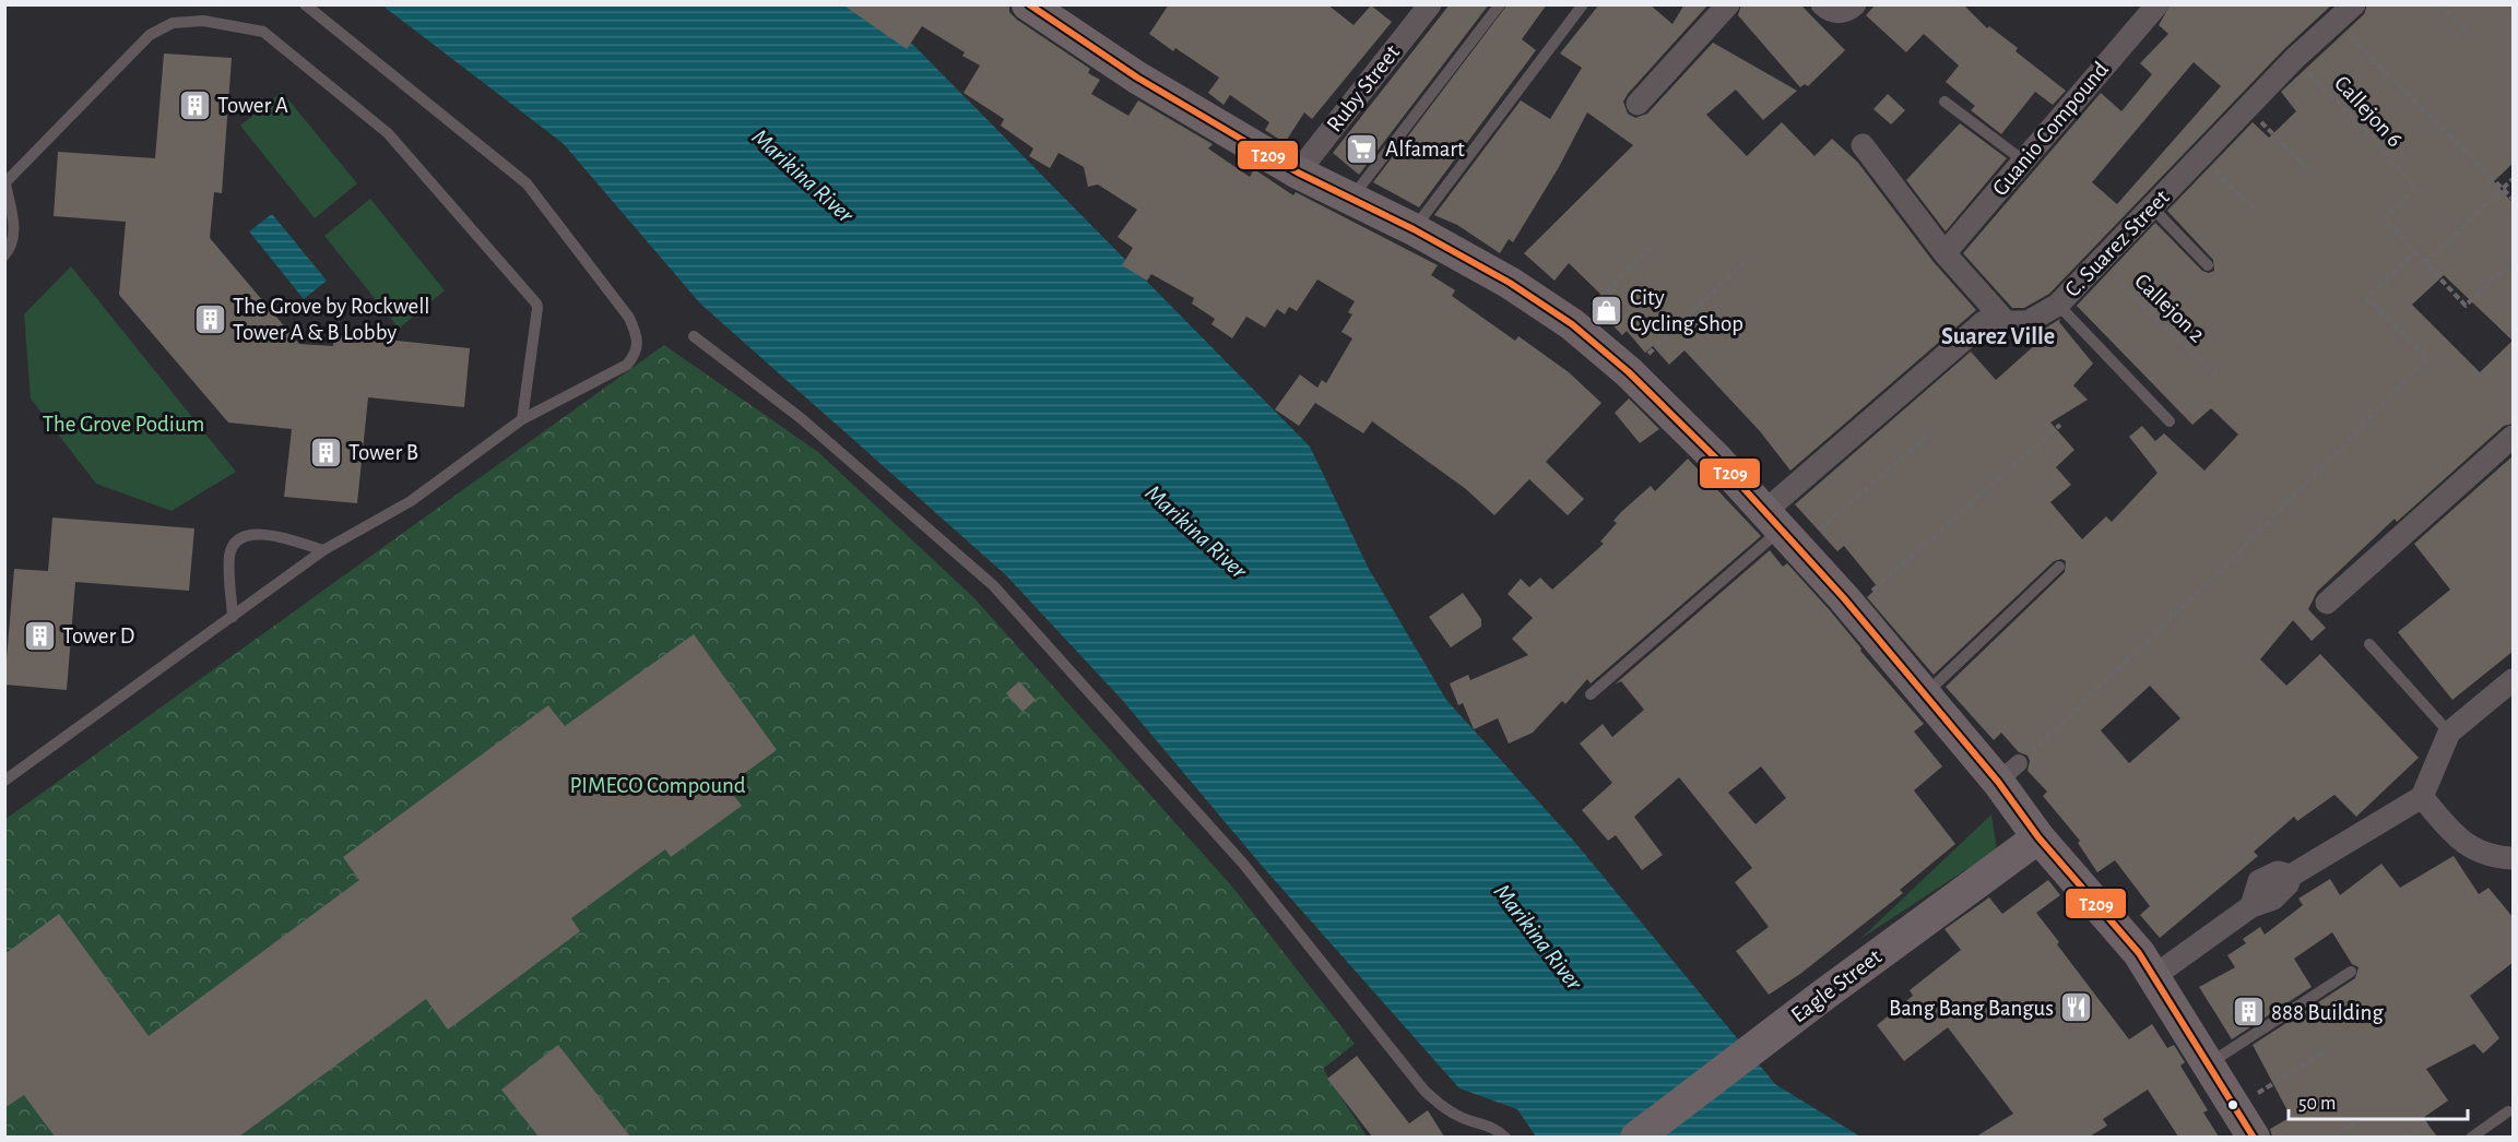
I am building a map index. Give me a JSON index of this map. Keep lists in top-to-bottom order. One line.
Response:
{"streets":{"main road":["Eagle Street"],"street":["Ruby Street","Guanio Compound","C. Suarez Street"],"path":["Callejon 6","Callejon 2"]},"crossings":[["Callejon 6","C. Suarez Street"],["C. Suarez Street","Callejon 2"]],"districts":["Suarez Ville"],"water":["Marikina River"],"parks":["The Grove Podium","PIMECO Compound"],"places":{"building":["Tower A","The Grove by Rockwell Tower A & B Lobby","Tower B","Tower D","888 Building"],"supermarket":["Alfamart"],"shop":["City Cycling Shop"],"restaurant":["Bang Bang Bangus"]},"lines":["transit line T209"],"scale_bar":"50 m"}
